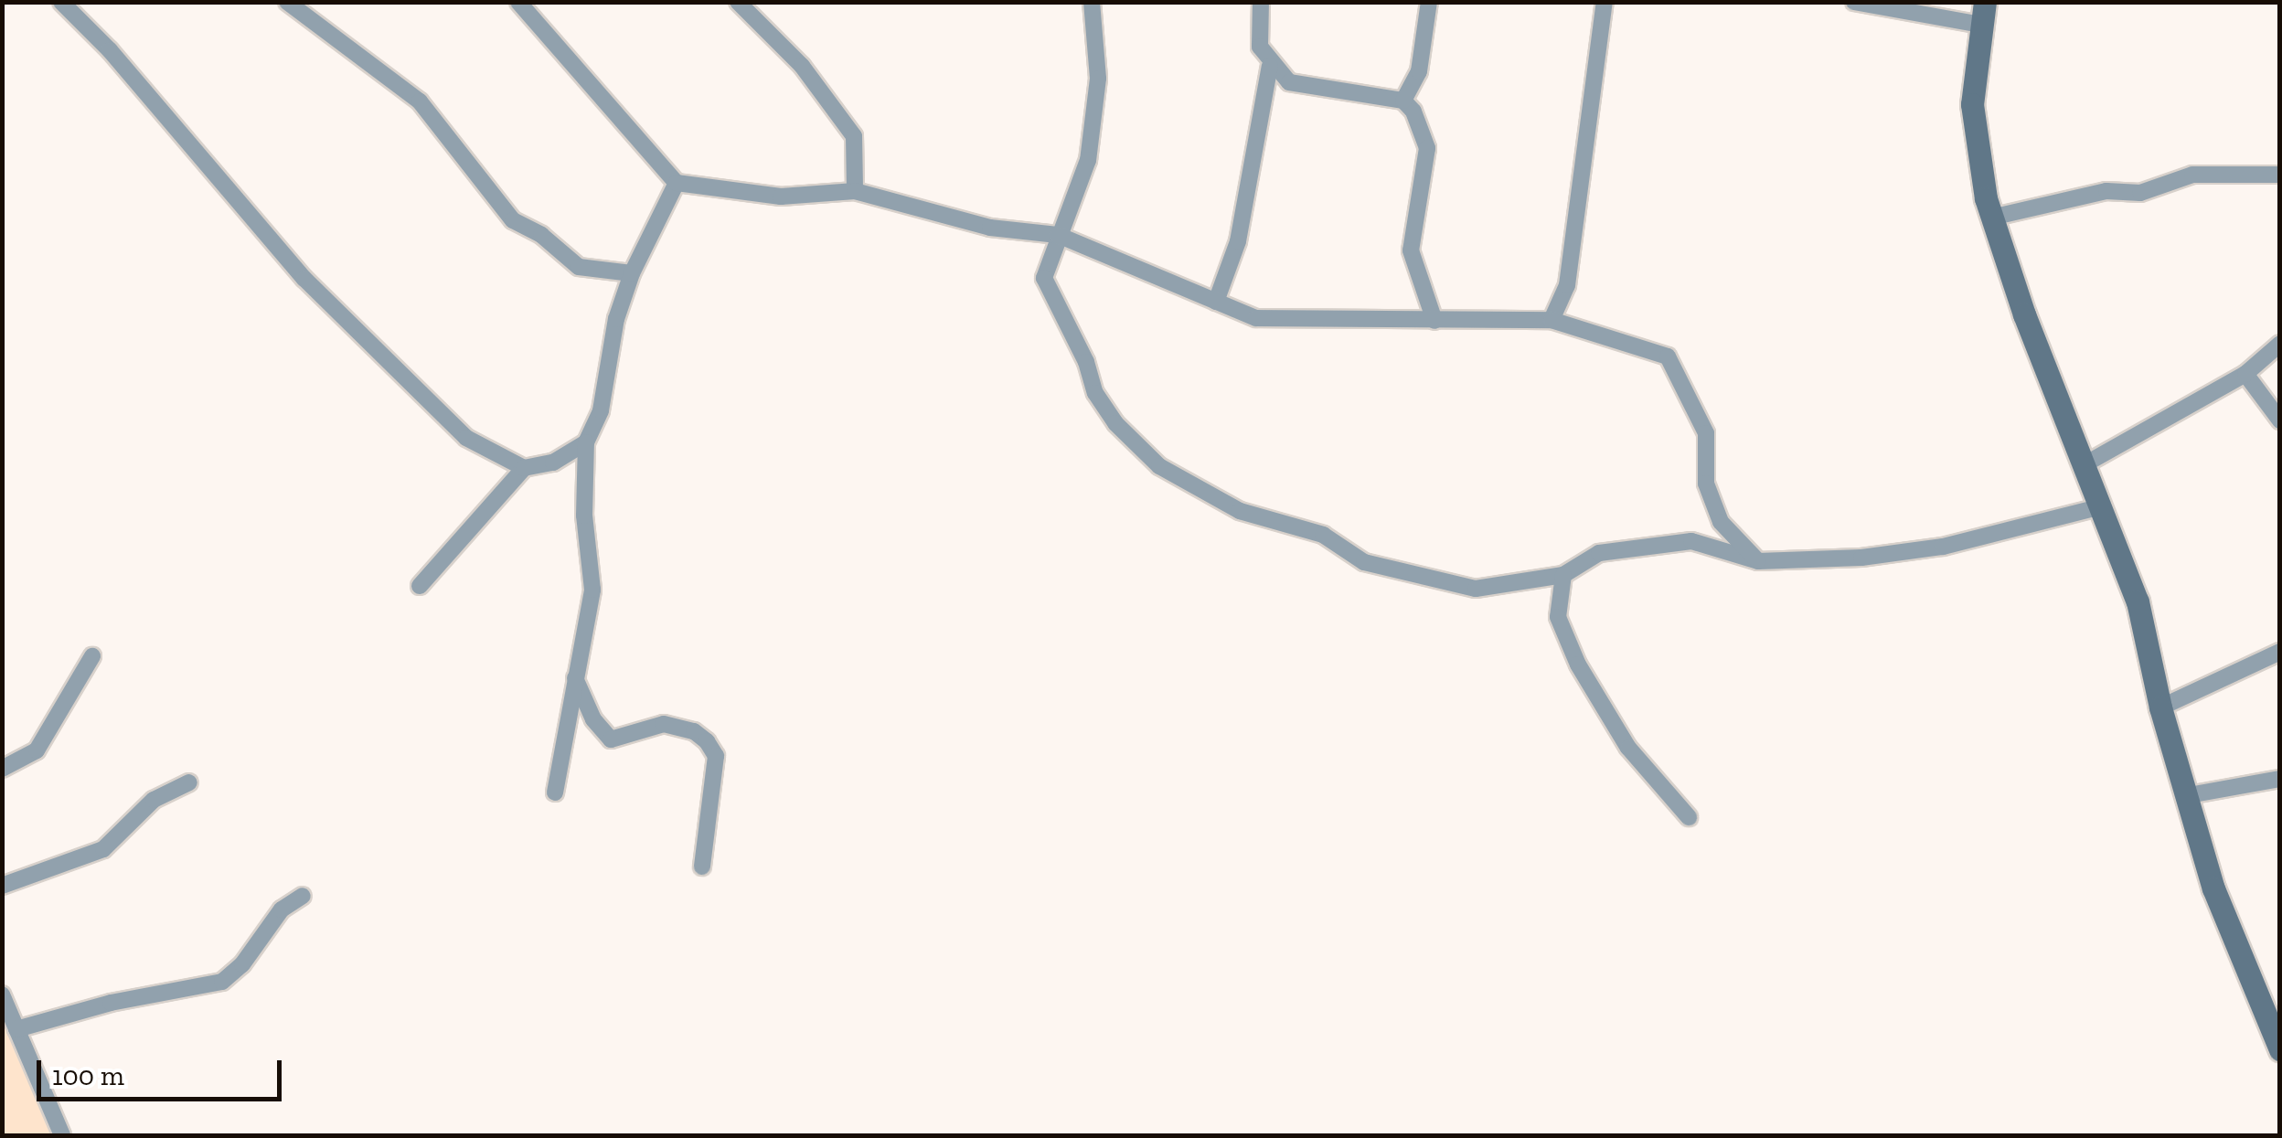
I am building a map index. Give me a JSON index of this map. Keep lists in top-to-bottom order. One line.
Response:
{"scale_bar":"100 m"}
